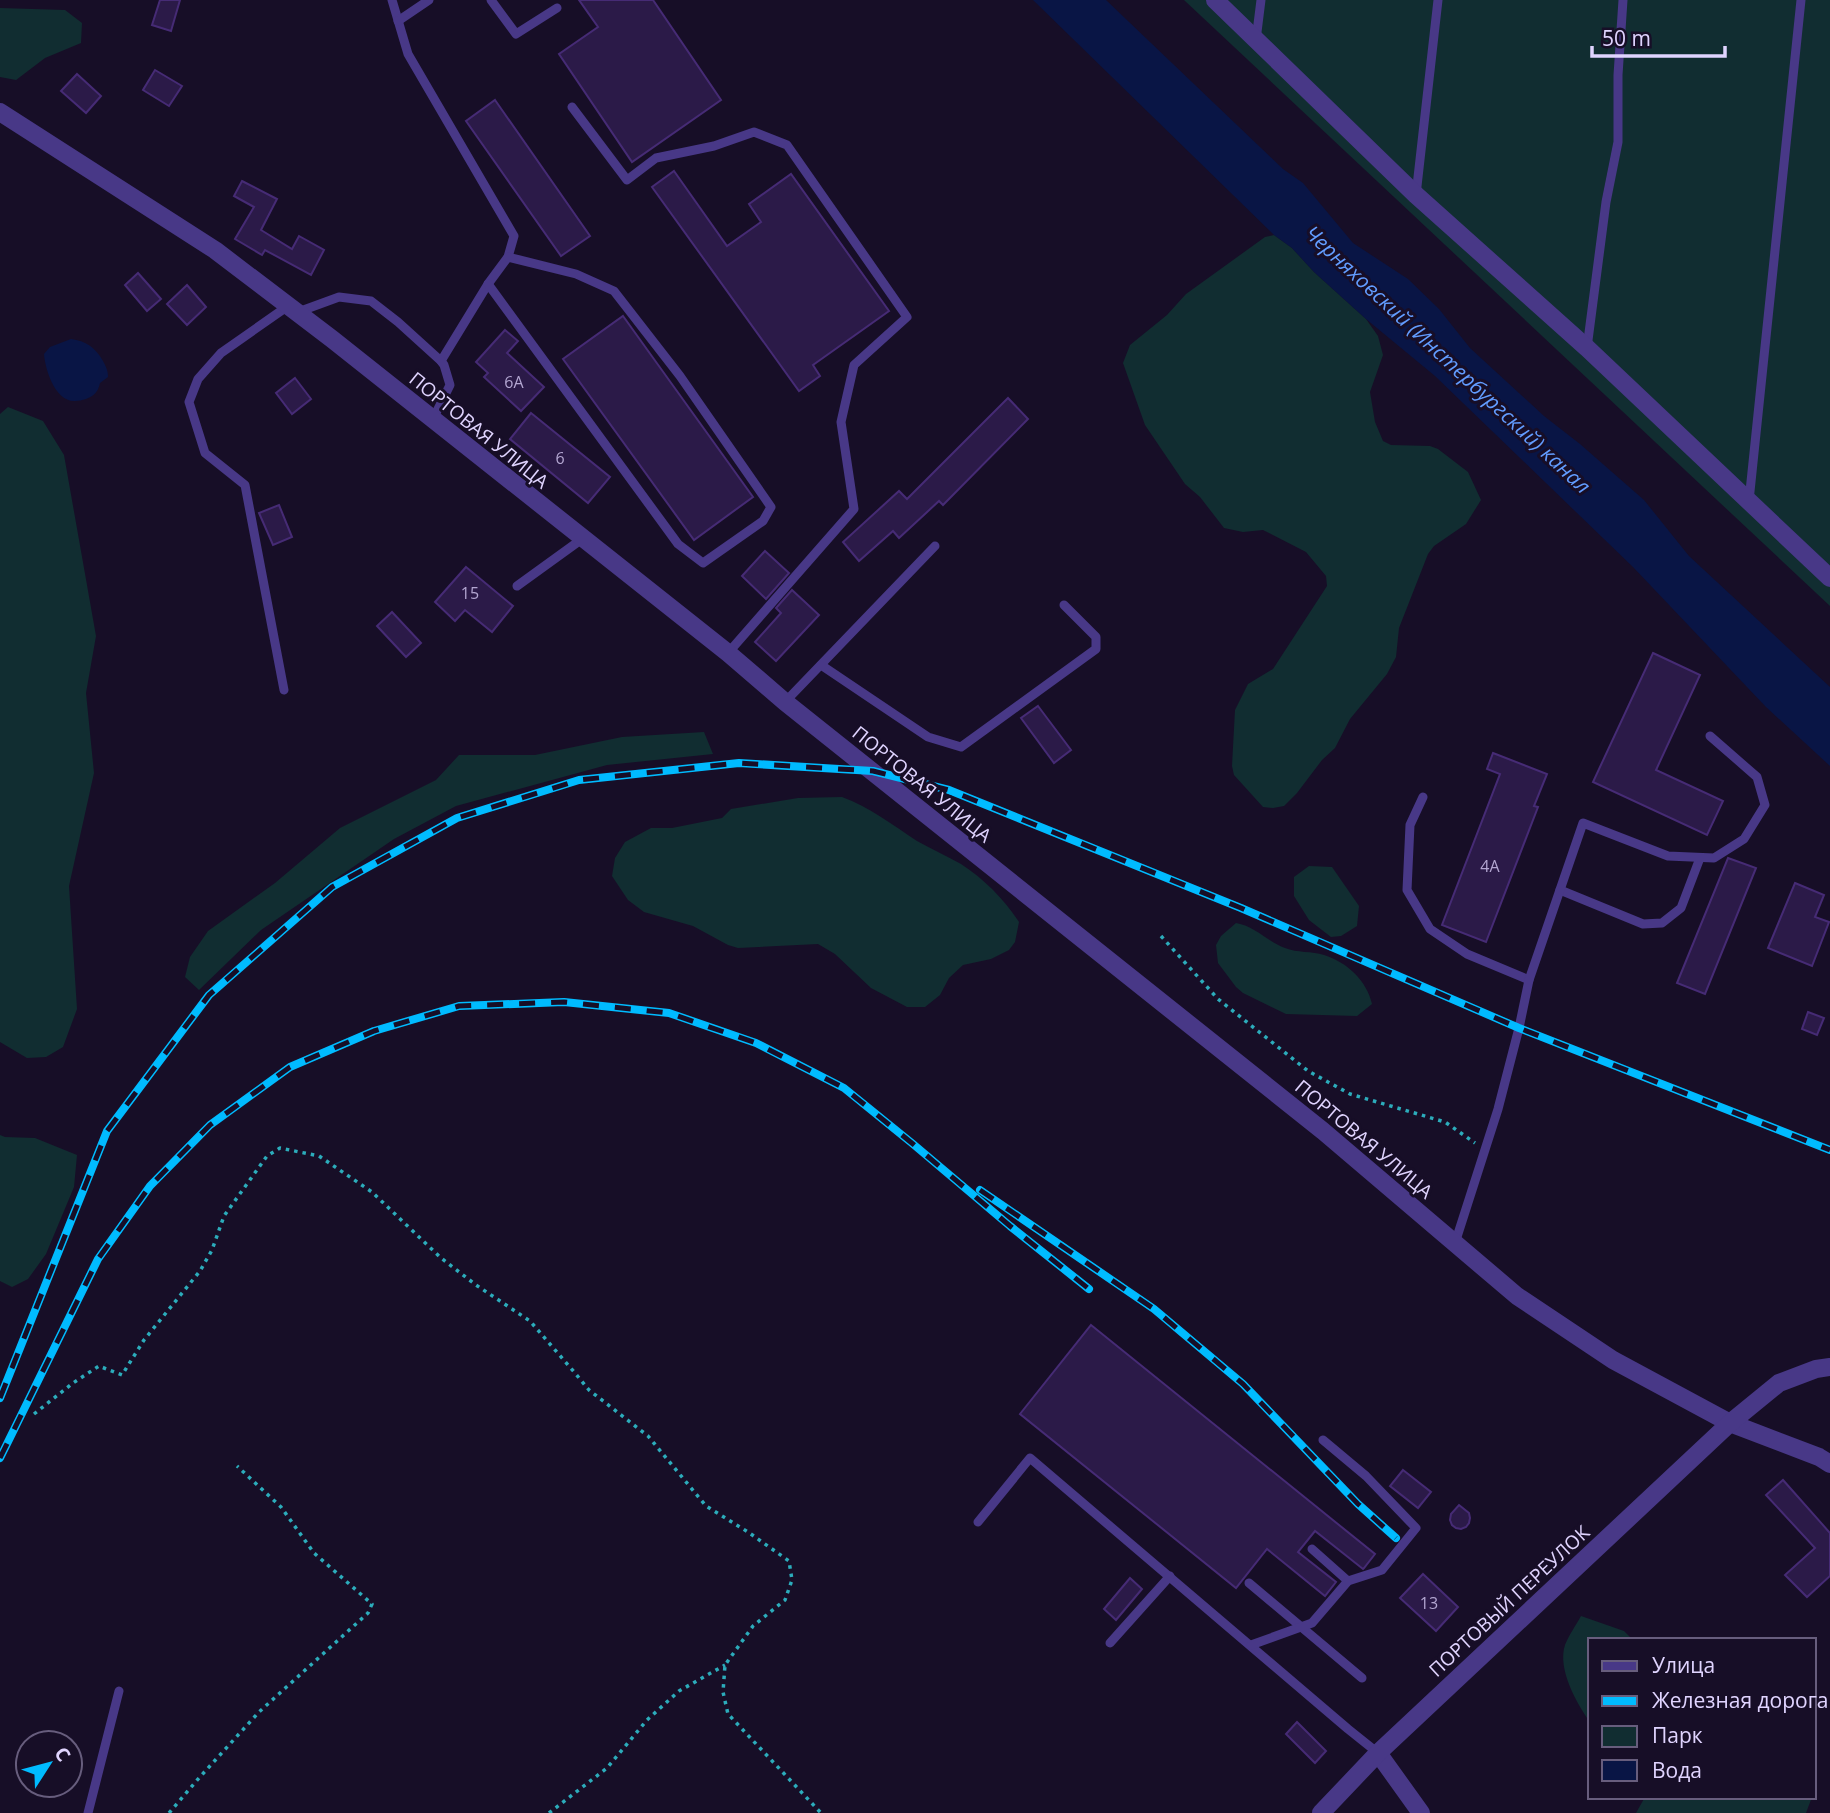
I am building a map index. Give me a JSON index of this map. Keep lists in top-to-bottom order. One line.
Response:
{"streets":{"street":["ПОРТОВАЯ УЛИЦА","ПОРТОВЫЙ ПЕРЕУЛОК"]},"crossings":[["ПОРТОВАЯ УЛИЦА","ПОРТОВЫЙ ПЕРЕУЛОК"]],"water":["Черняховский (Инстербургский) канал"],"house_numbers":["6А","6","15","4А","13"],"legend":["Улица","Железная дорога","Парк","Вода"],"scale_bar":"50 m","north":"top right"}
